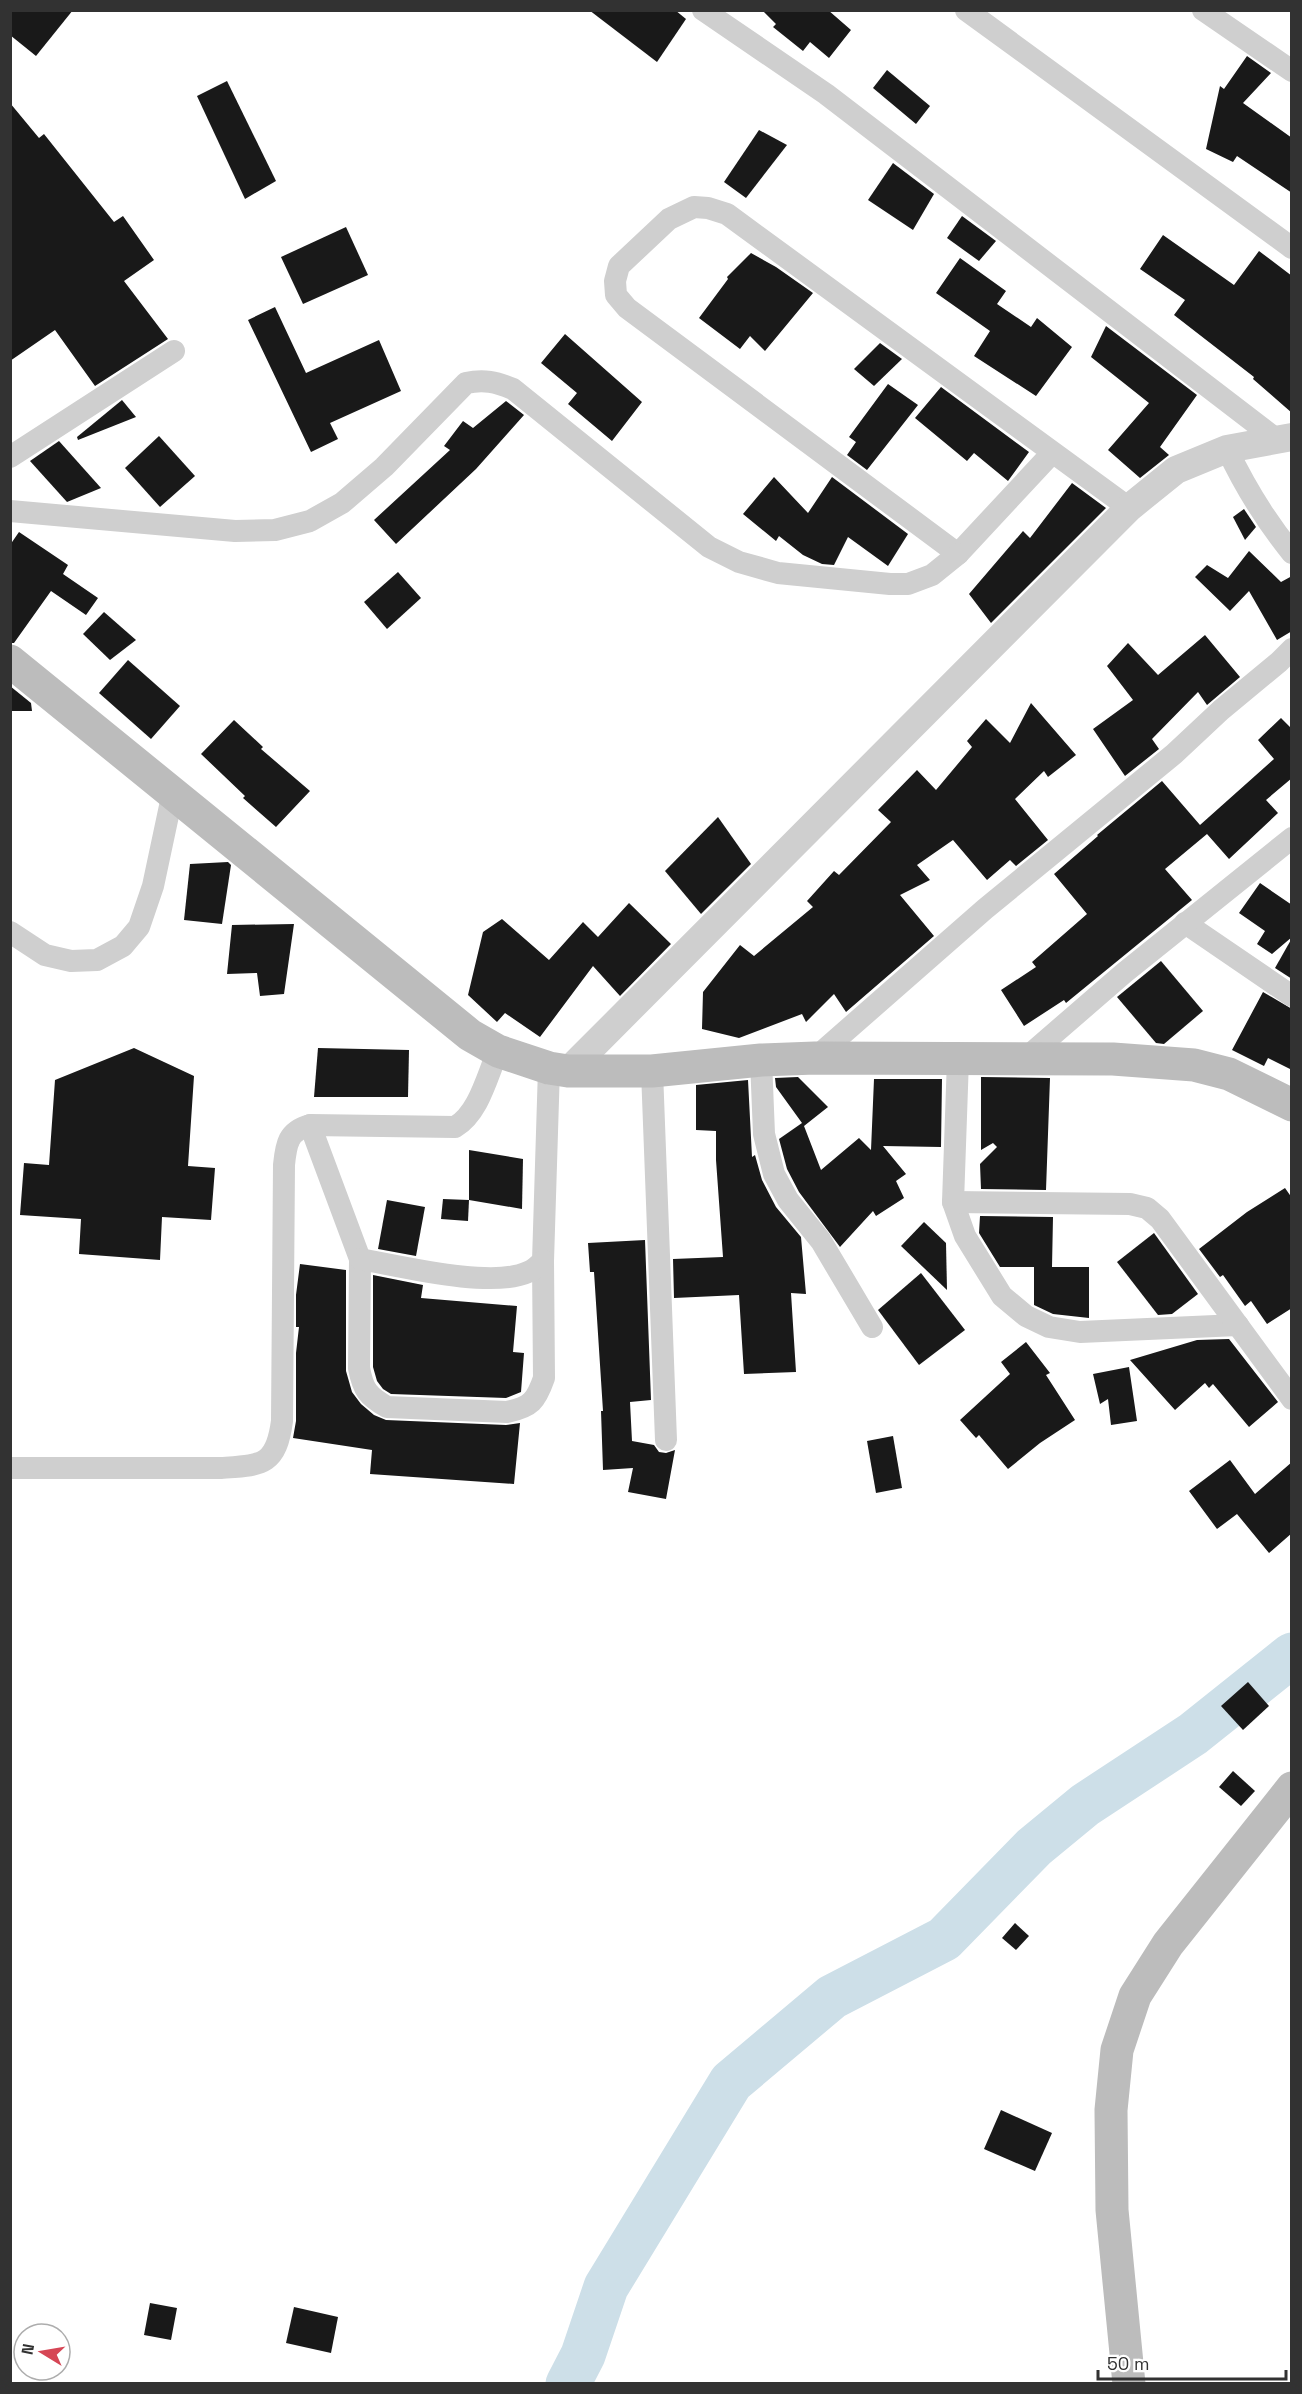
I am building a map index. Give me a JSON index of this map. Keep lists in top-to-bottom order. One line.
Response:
{"scale_bar":"50 m","north":"left"}
